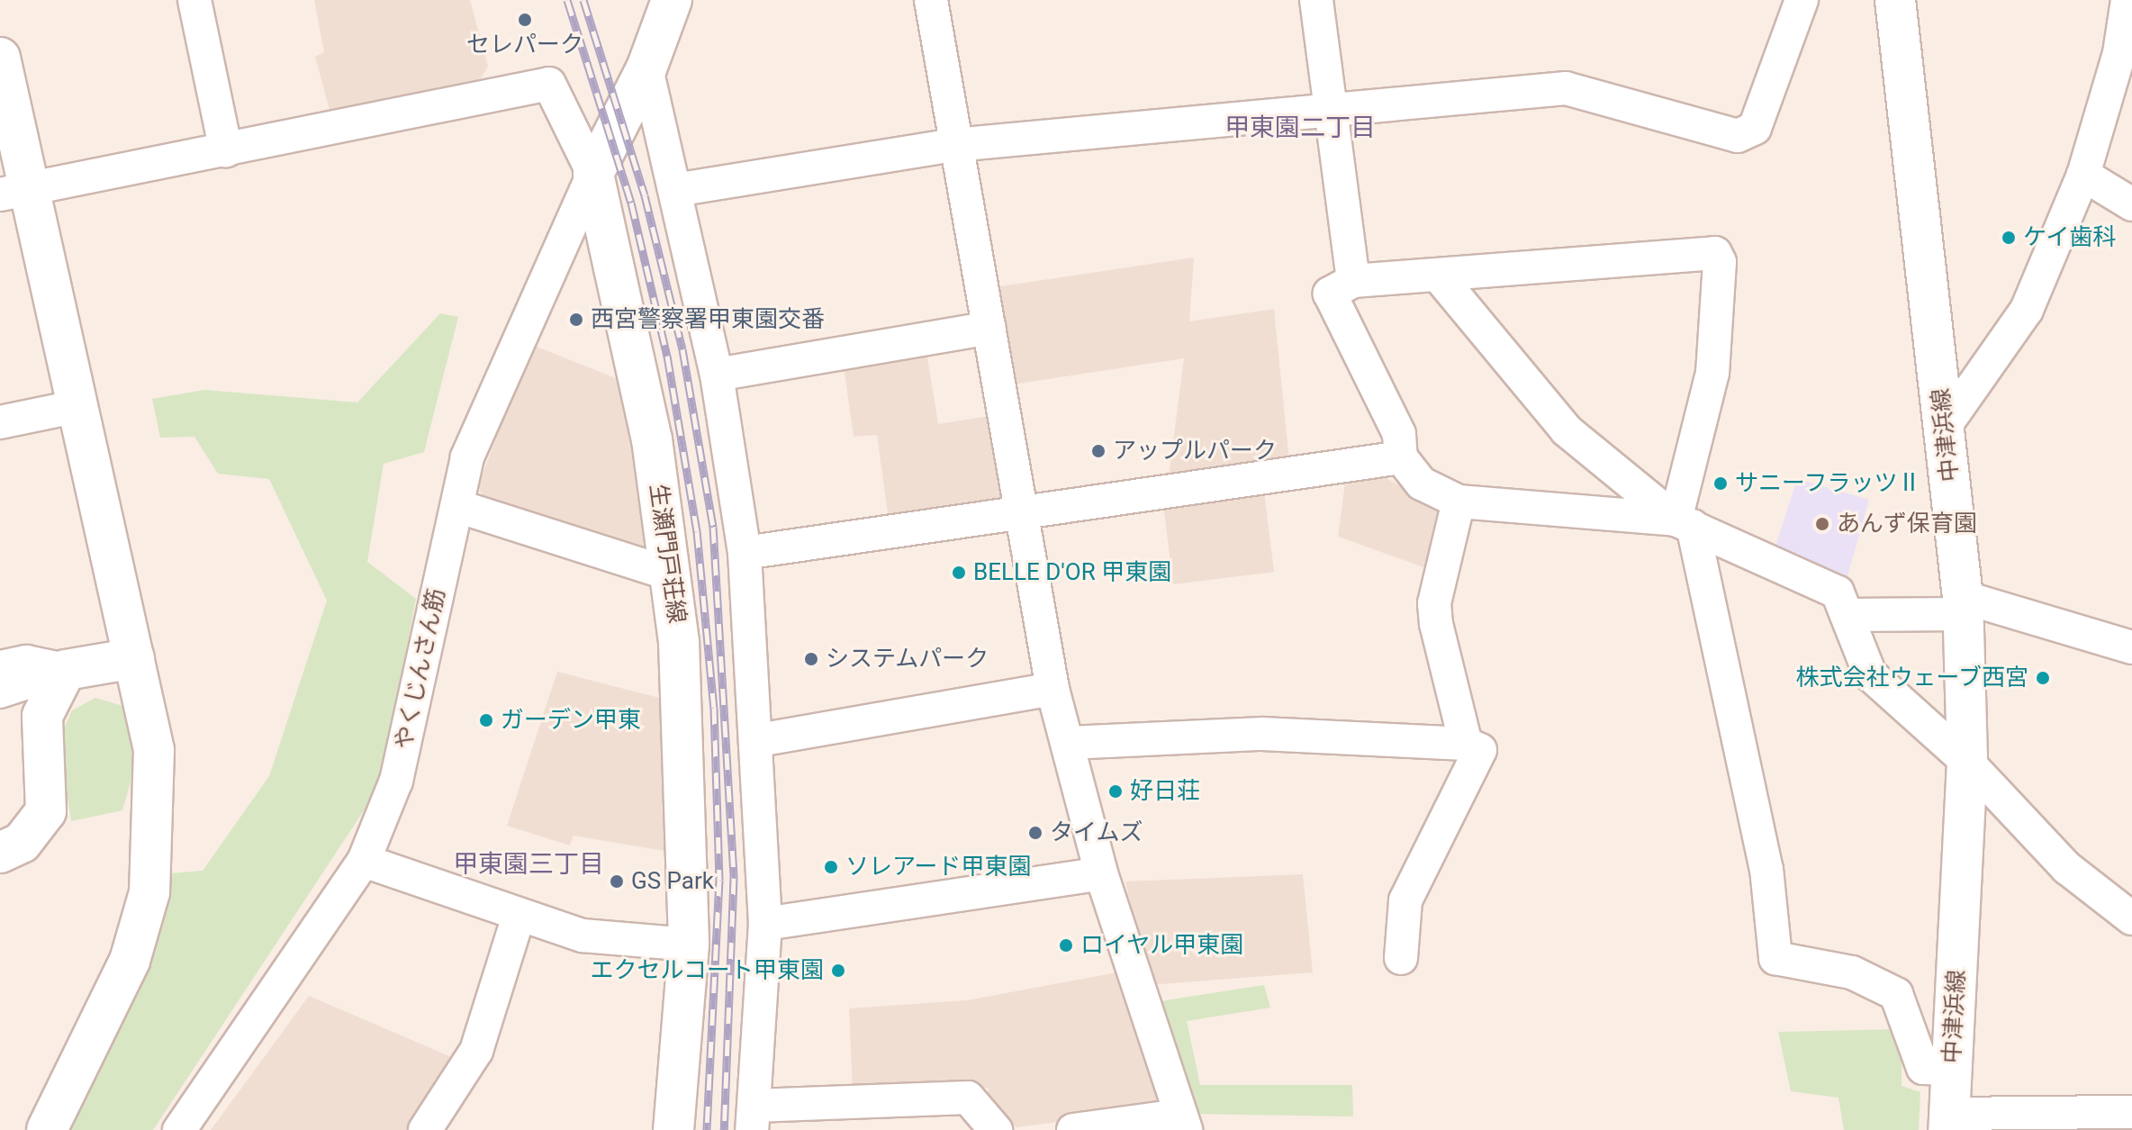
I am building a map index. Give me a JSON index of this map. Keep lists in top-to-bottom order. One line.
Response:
{"streets":{"street":["中津浜線","生瀬門戸荘線","やくじんさん筋"]},"crossings":[["生瀬門戸荘線","やくじんさん筋"]],"districts":["甲東園二丁目","甲東園三丁目"],"places":["セレパーク","ケイ歯科","西宮警察署甲東園交番","アップルパーク","サニーフラッツⅡ","あんず保育園","BELLE D'OR 甲東園","システムパーク","株式会社ウェーブ西宮","ガーデン甲東","好日荘","タイムズ","ソレアード甲東園","GS Park","ロイヤル甲東園","エクセルコート甲東園"]}
